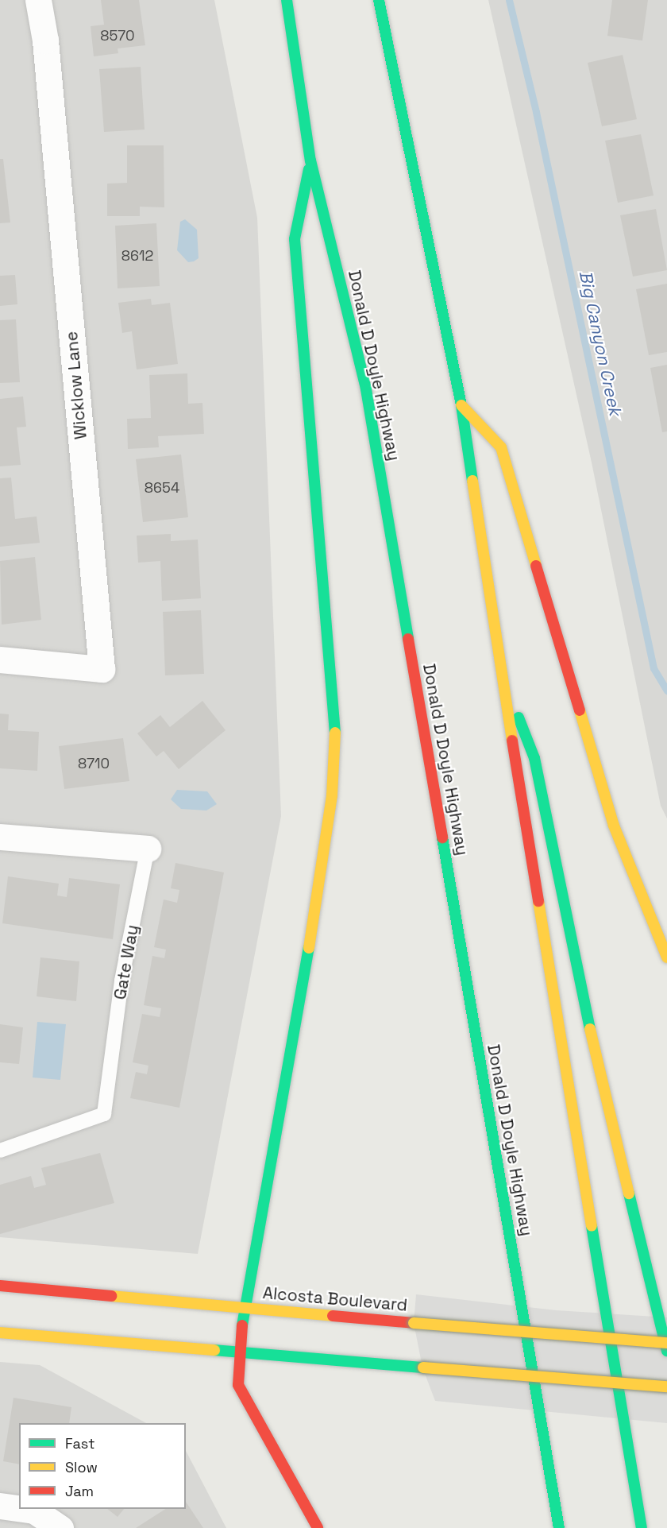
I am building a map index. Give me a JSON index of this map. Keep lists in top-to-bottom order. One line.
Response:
{"streets":{"main road":["Donald D Doyle Highway","Alcosta Boulevard"],"street":["Wicklow Lane","Gate Way"]},"water":["Big Canyon Creek"],"house_numbers":["8570","8612","8654","8710"],"legend":["Fast","Slow","Jam"]}
